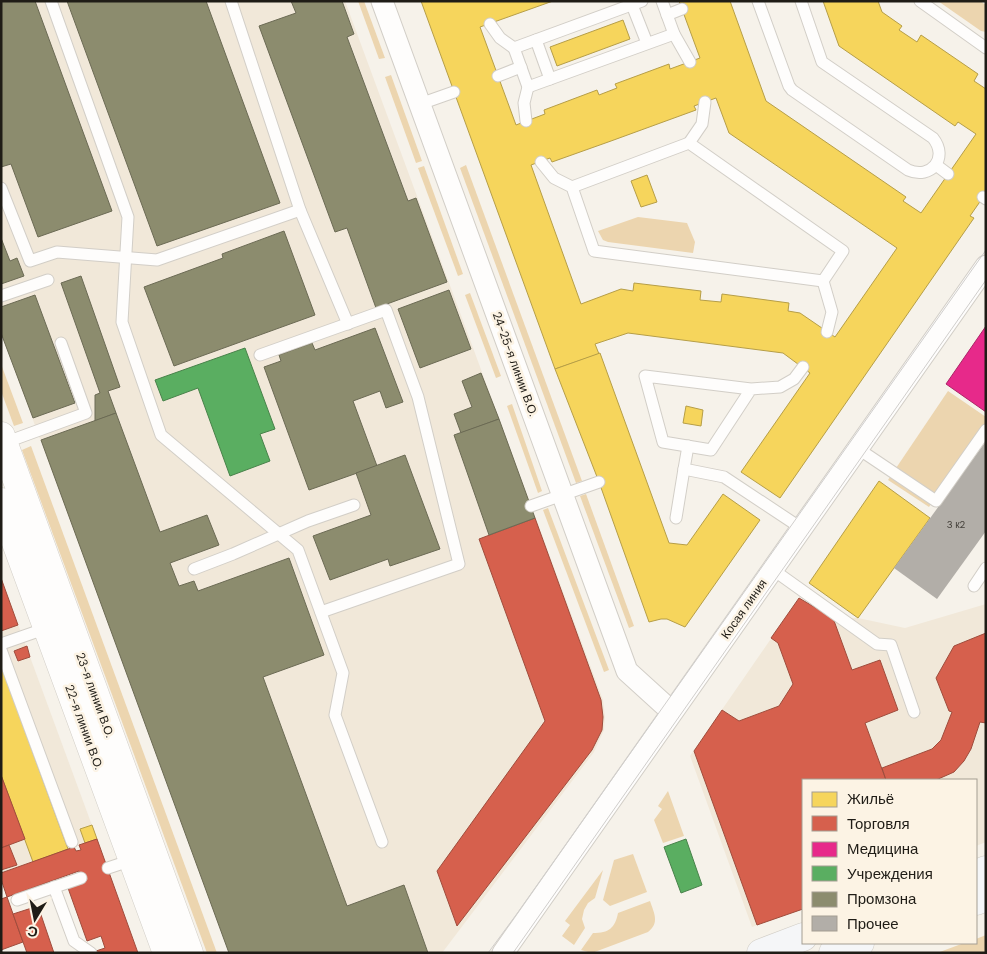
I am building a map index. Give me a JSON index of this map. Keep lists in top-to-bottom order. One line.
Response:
{"streets":{"street":["24-25-я линии В.О.","Косая линия","23-я линии В.О.","22-я линии В.О."]},"crossings":[["24-25-я линии В.О.","Косая линия"],["23-я линии В.О.","22-я линии В.О."]],"house_numbers":["3 к2"],"legend":["Жильё","Торговля","Медицина","Учреждения","Промзона","Прочее"],"north":"bottom"}
